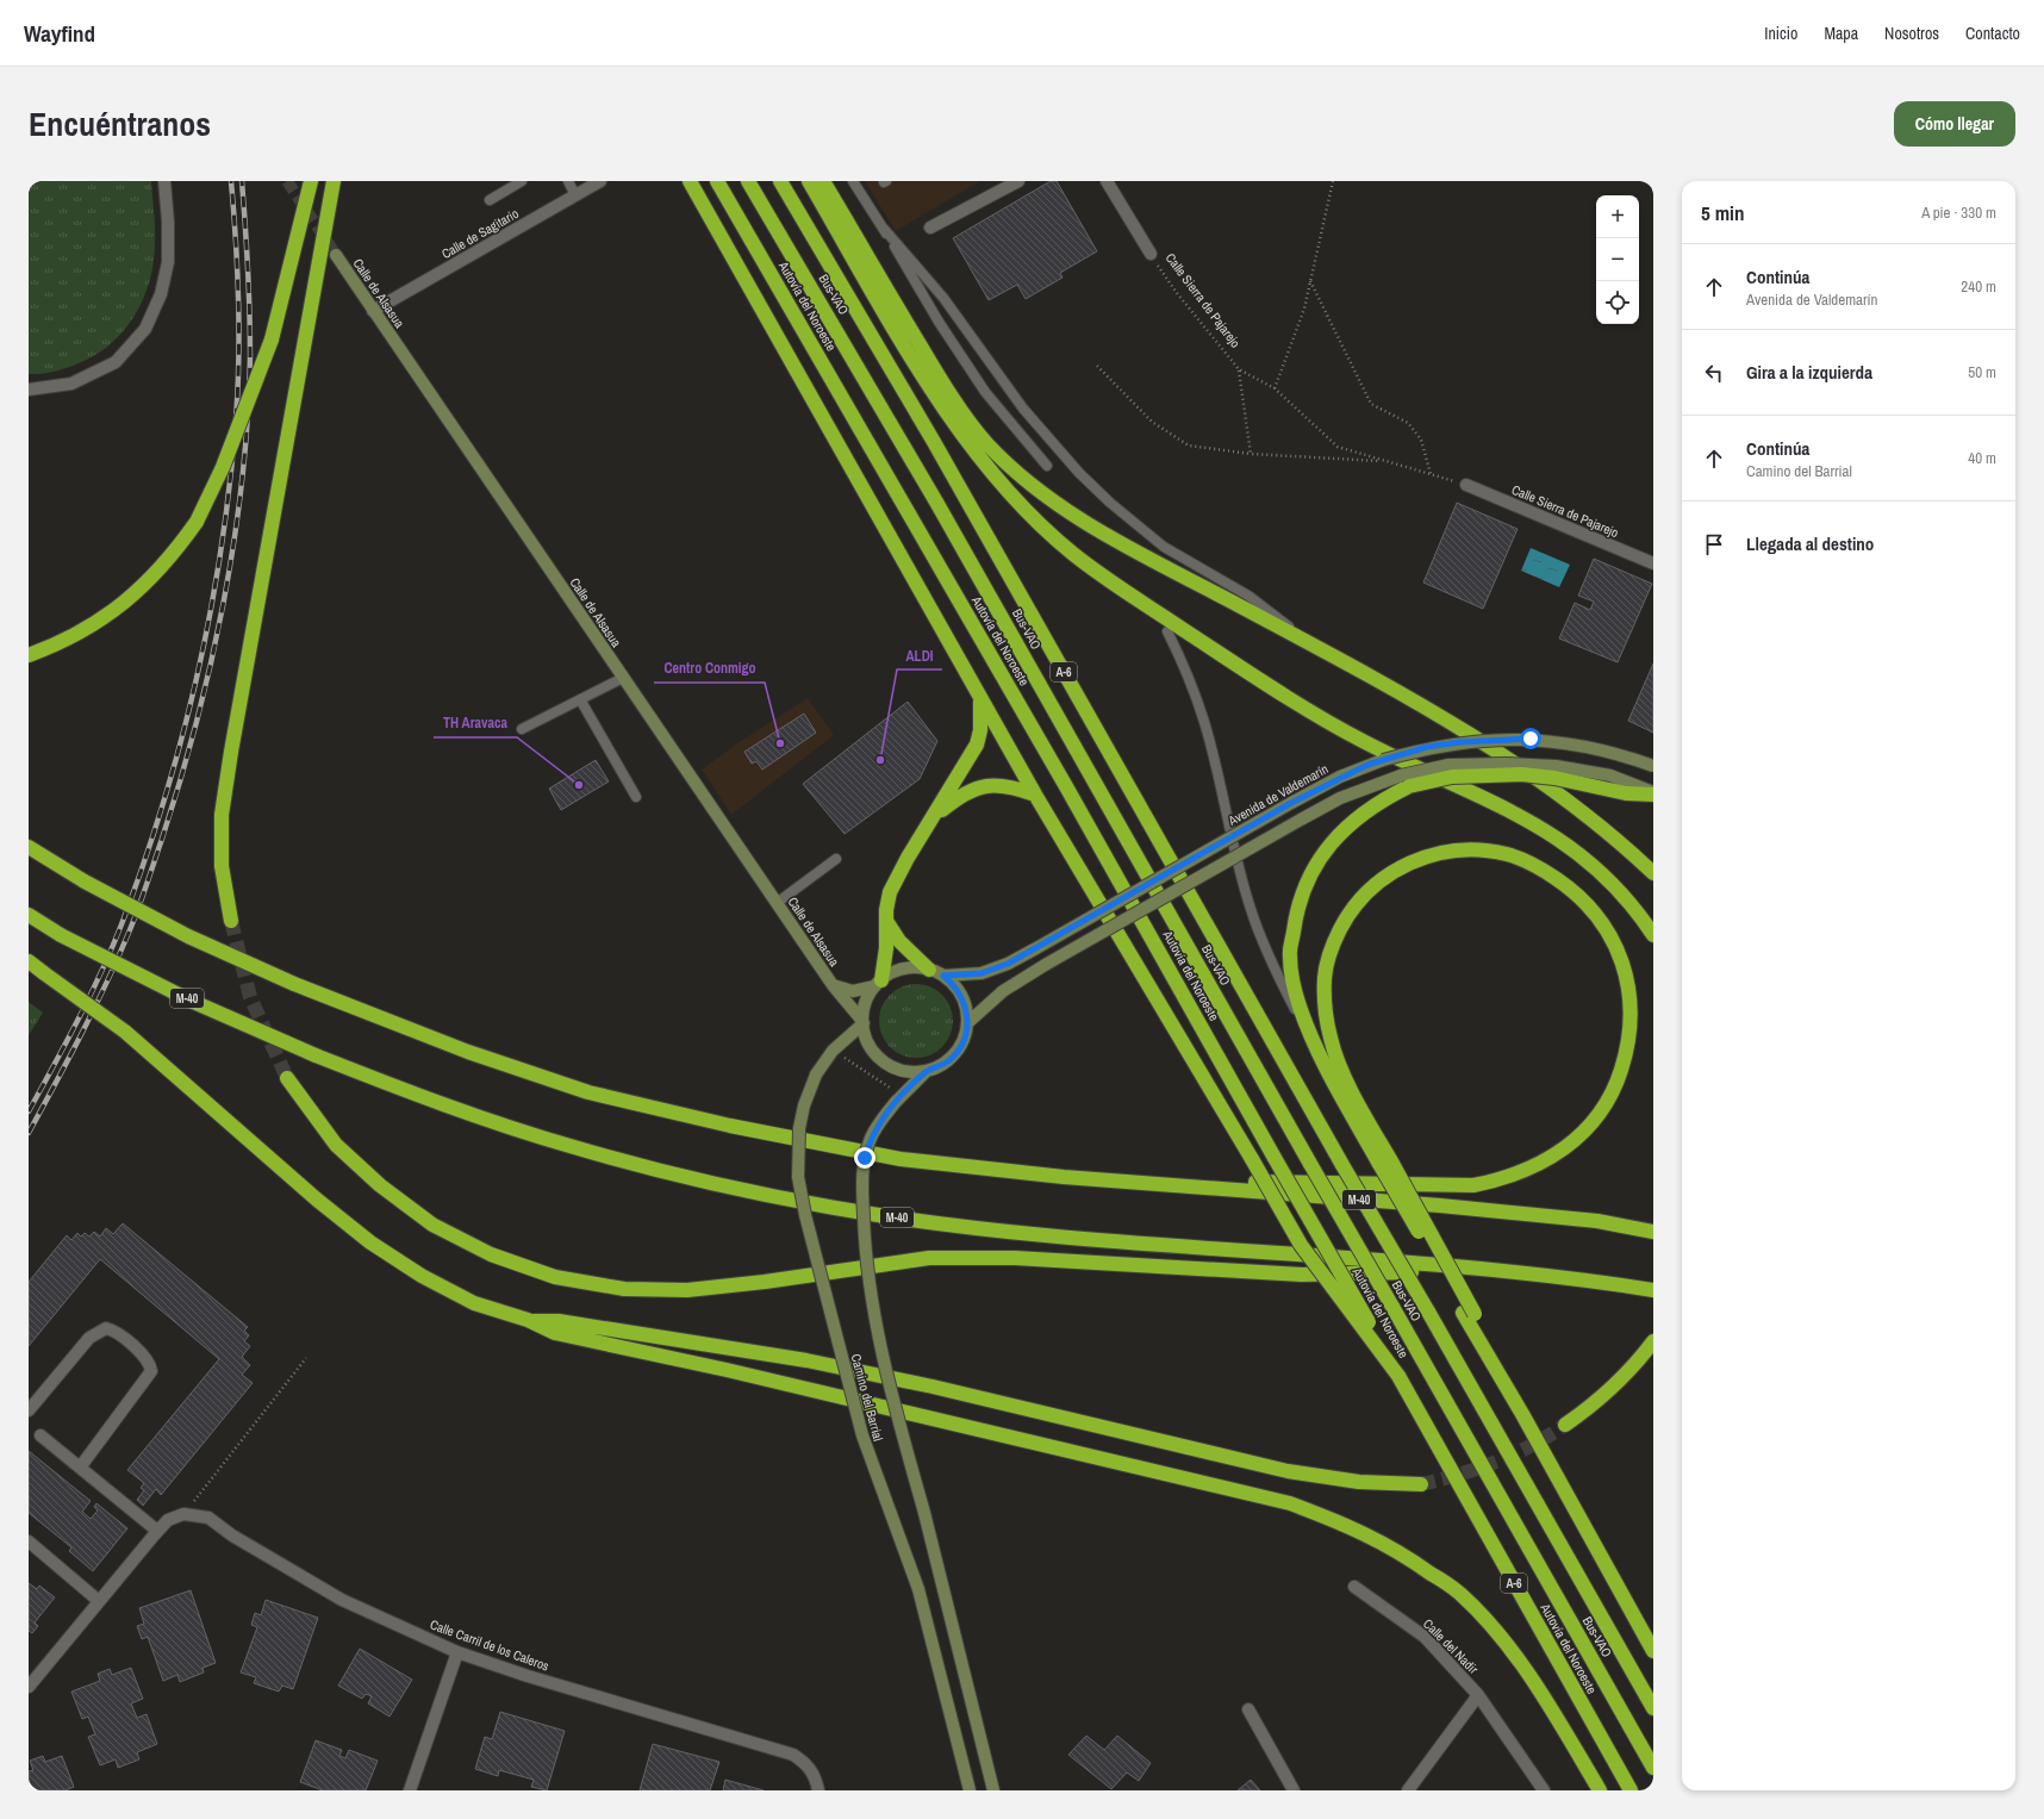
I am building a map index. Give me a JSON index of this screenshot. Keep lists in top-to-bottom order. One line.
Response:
{"streets":{"highway":["Bus-VAO","Autovía del Noroeste","A-6","M-40"],"main road":["Calle de Alsasua","Avenida de Valdemarín","Camino del Barrial"],"street":["Calle de Sagitario","Calle Sierra de Pajarejo","Calle Carril de los Caleros","Calle del Nadir"]},"crossings":[["Calle de Sagitario","Calle de Alsasua"],["Calle de Alsasua","Avenida de Valdemarín"],["Calle de Alsasua","Camino del Barrial"],["Avenida de Valdemarín","Camino del Barrial"]],"places":["Centro Conmigo","ALDI","TH Aravaca"],"page":{"header":"Wayfind","nav":["Inicio","Mapa","Nosotros","Contacto"],"title":"Encuéntranos","buttons":"Cómo llegar","heading":["5 min","A pie · 330 m"],"map_buttons":["+","−"],"list":[["Continúa","Avenida de Valdemarín","240 m"],["Gira a la izquierda","50 m"],["Continúa","Camino del Barrial","40 m"],"Llegada al destino"]}}
